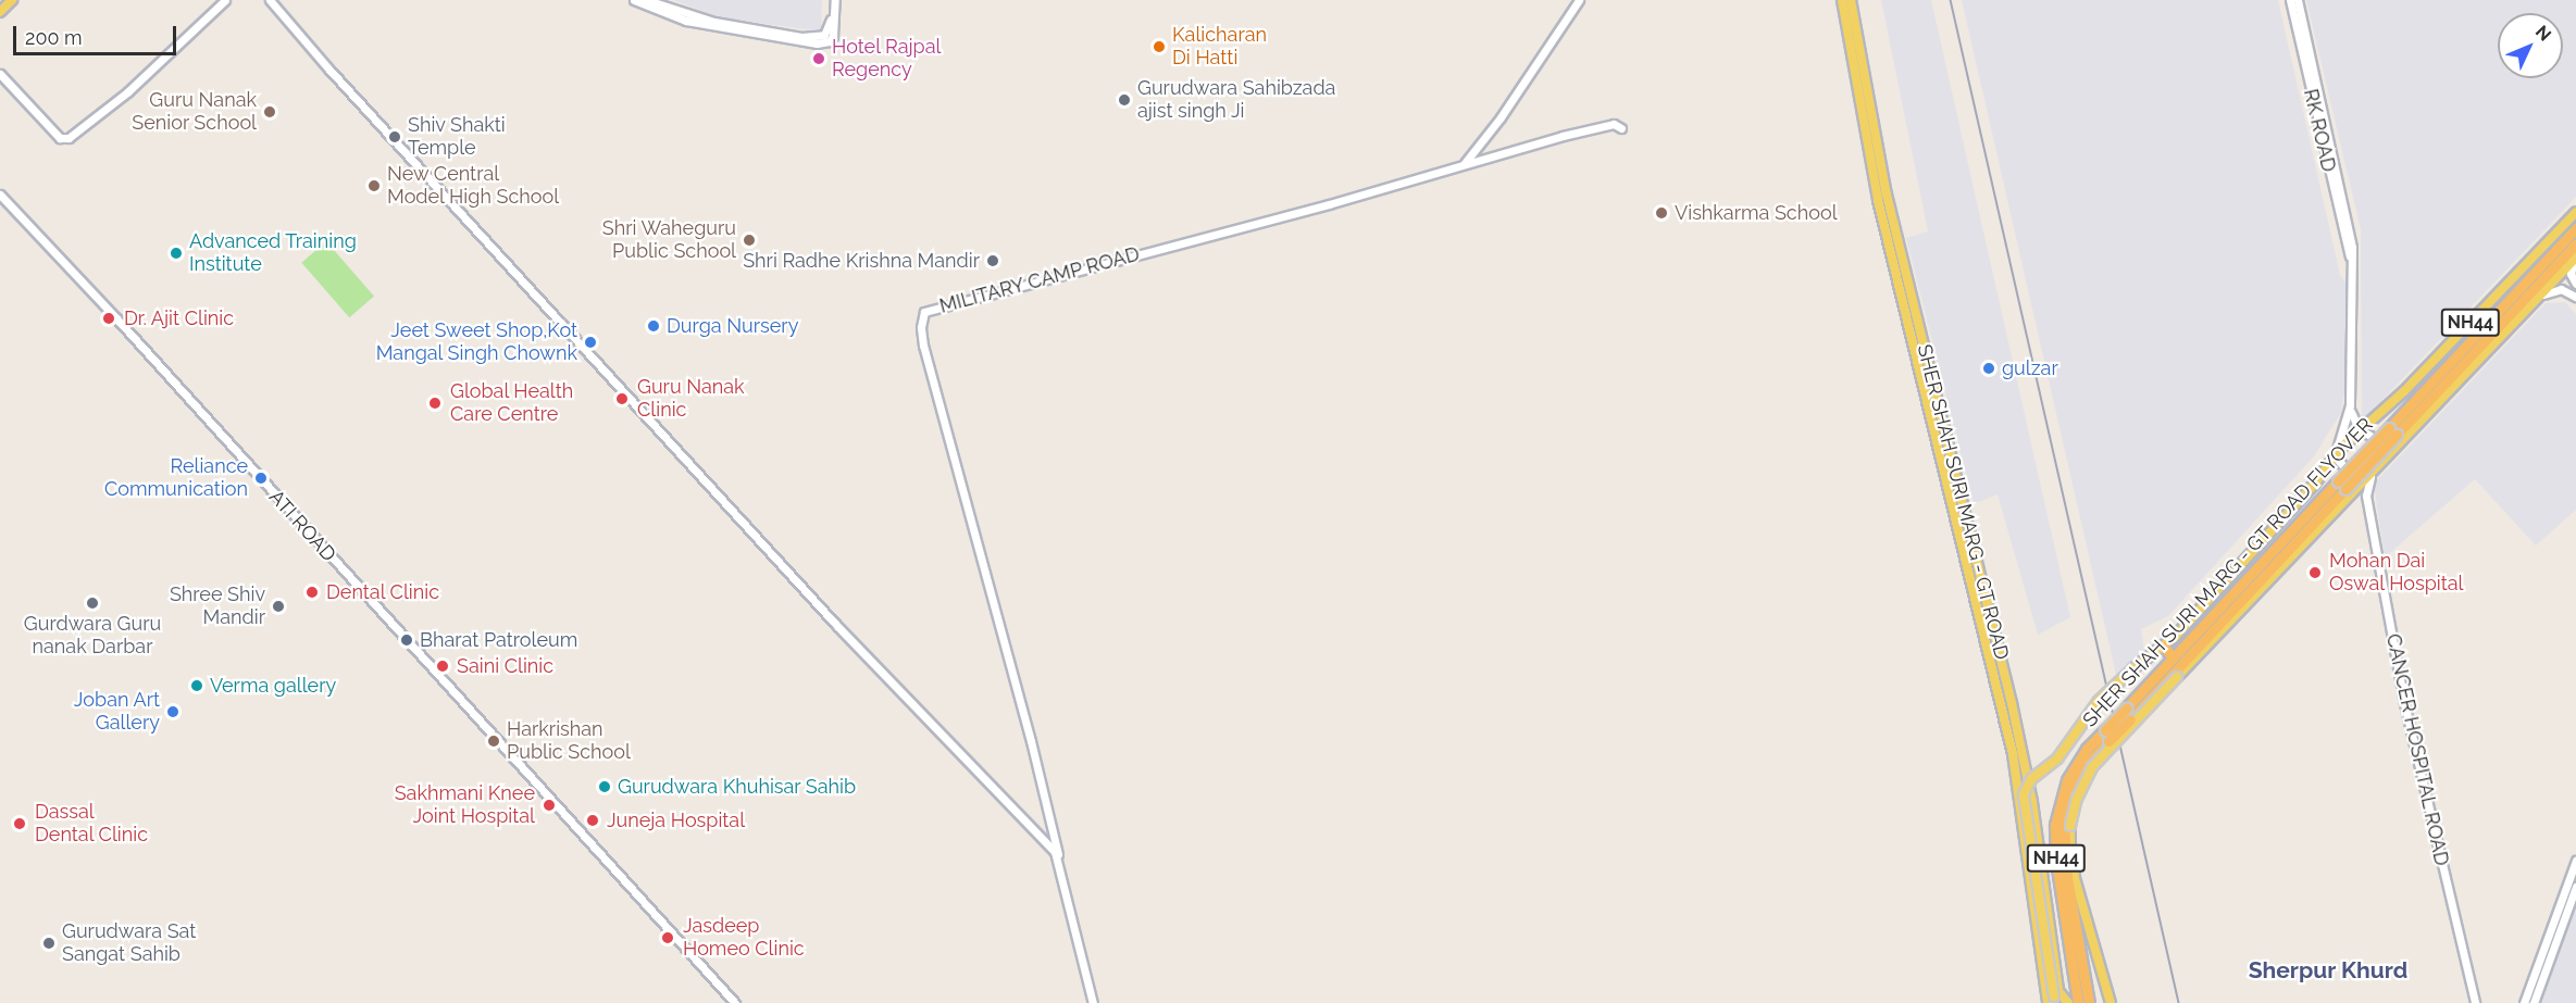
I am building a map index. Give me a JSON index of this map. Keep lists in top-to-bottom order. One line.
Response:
{"streets":{"highway":["NH44","SHER SHAH SURI MARG - GT ROAD FLYOVER"],"main road":["SHER SHAH SURI MARG - GT ROAD"],"street":["RK ROAD","MILITARY CAMP ROAD","ATI ROAD","CANCER HOSPITAL ROAD"]},"crossings":[["NH44","SHER SHAH SURI MARG - GT ROAD FLYOVER"],["SHER SHAH SURI MARG - GT ROAD","SHER SHAH SURI MARG - GT ROAD FLYOVER"]],"districts":["Sherpur Khurd"],"places":["Kalicharan Di Hatti","Hotel Rajpal Regency","Gurudwara Sahibzada ajist singh Ji","Guru Nanak Senior School","Shiv Shakti Temple","New Central Model High School","Vishkarma School","Shri Waheguru Public School","Advanced Training Institute","Shri Radhe Krishna Mandir","Dr. Ajit Clinic","Durga Nursery","Jeet Sweet Shop,Kot Mangal Singh Chownk","gulzar","Guru Nanak Clinic","Global Health Care Centre","Reliance Communication","Mohan Dai Oswal Hospital","Dental Clinic","Gurdwara Guru nanak Darbar","Shree Shiv Mandir","Bharat Patroleum","Saini Clinic","Verma gallery","Joban Art Gallery","Harkrishan Public School","Gurudwara Khuhisar Sahib","Sakhmani Knee Joint Hospital","Juneja Hospital","Dassal Dental Clinic","Jasdeep Homeo Clinic","Gurudwara Sat Sangat Sahib"],"scale_bar":"200 m","north":"top right"}
